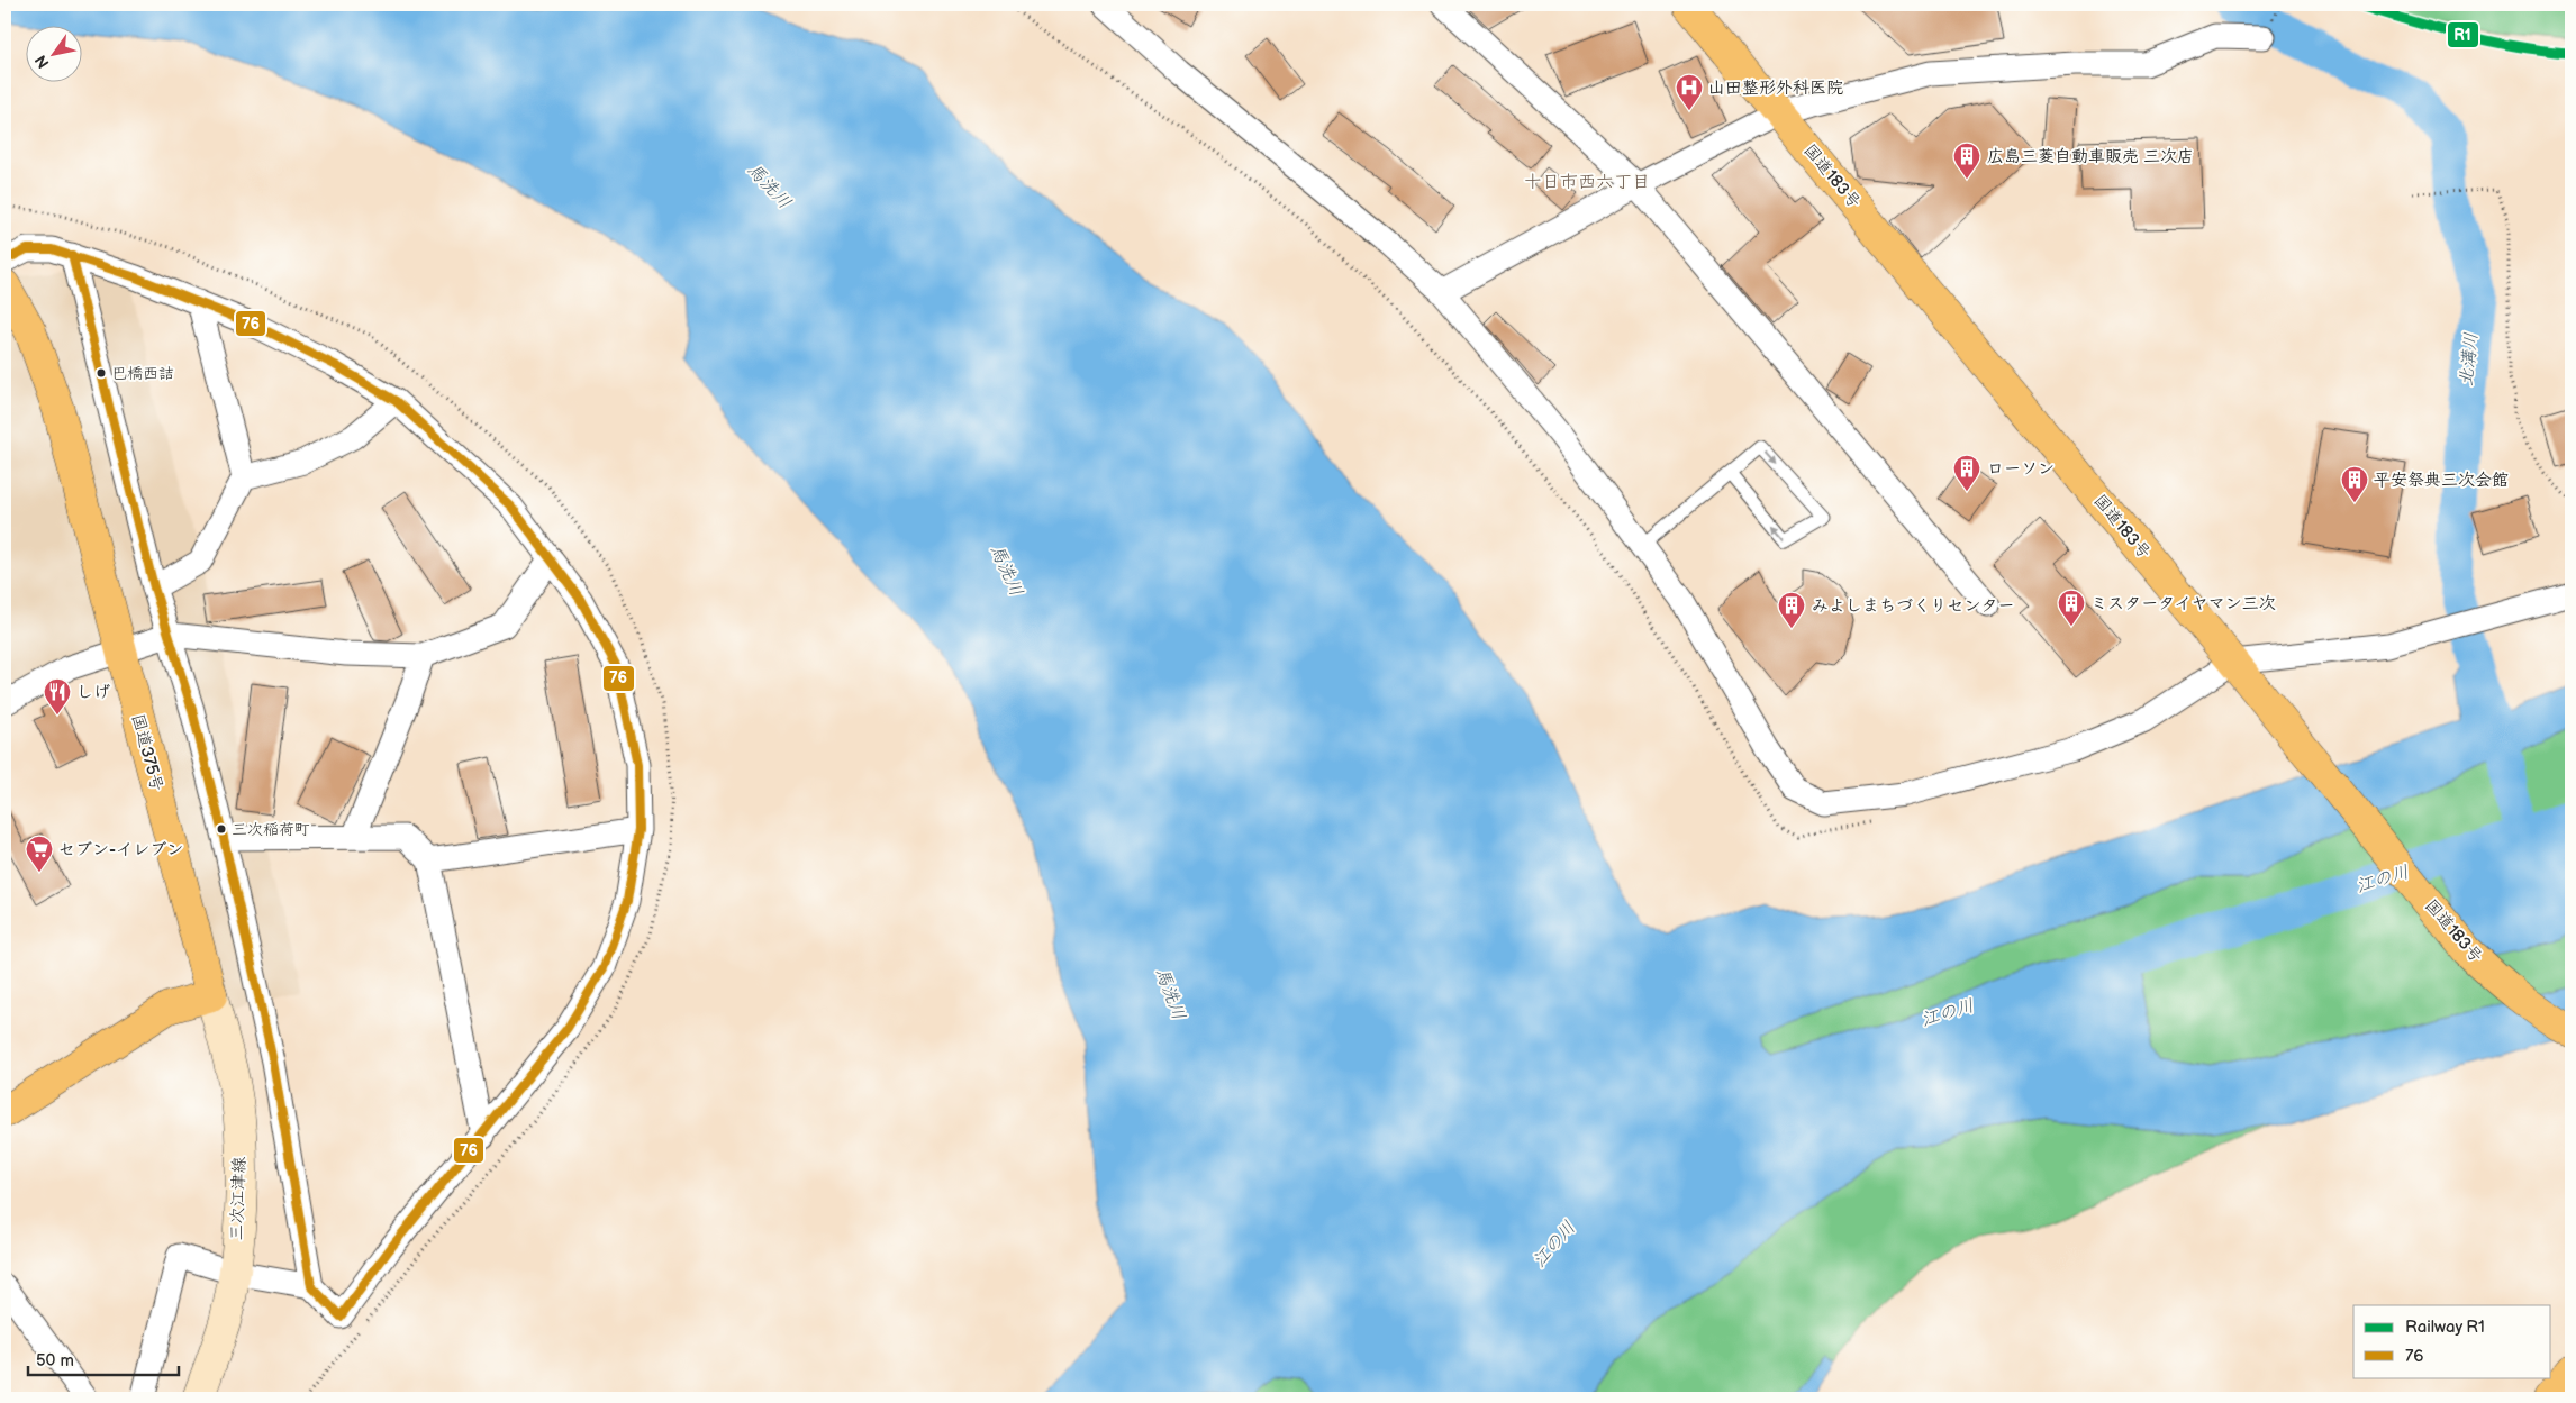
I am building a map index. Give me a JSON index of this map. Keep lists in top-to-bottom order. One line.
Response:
{"streets":{"highway":["国道183号","国道375号"],"main road":["三次江津線"]},"crossings":[["国道375号","三次江津線"]],"districts":["十日市西六丁目"],"water":["馬洗川","北溝川","江の川"],"places":{"hospital":["山田整形外科医院"],"building":["広島三菱自動車販売 三次店","ローソン","平安祭典三次会館","ミスタータイヤマン三次","みよしまちづくりセンター"],"other":["巴橋西詰","三次稲荷町"],"restaurant":["しげ"],"supermarket":["セブン-イレブン"]},"lines":["rail line R1","transit line 76"],"legend":["Railway R1","76"],"scale_bar":"50 m","north":"bottom left"}
